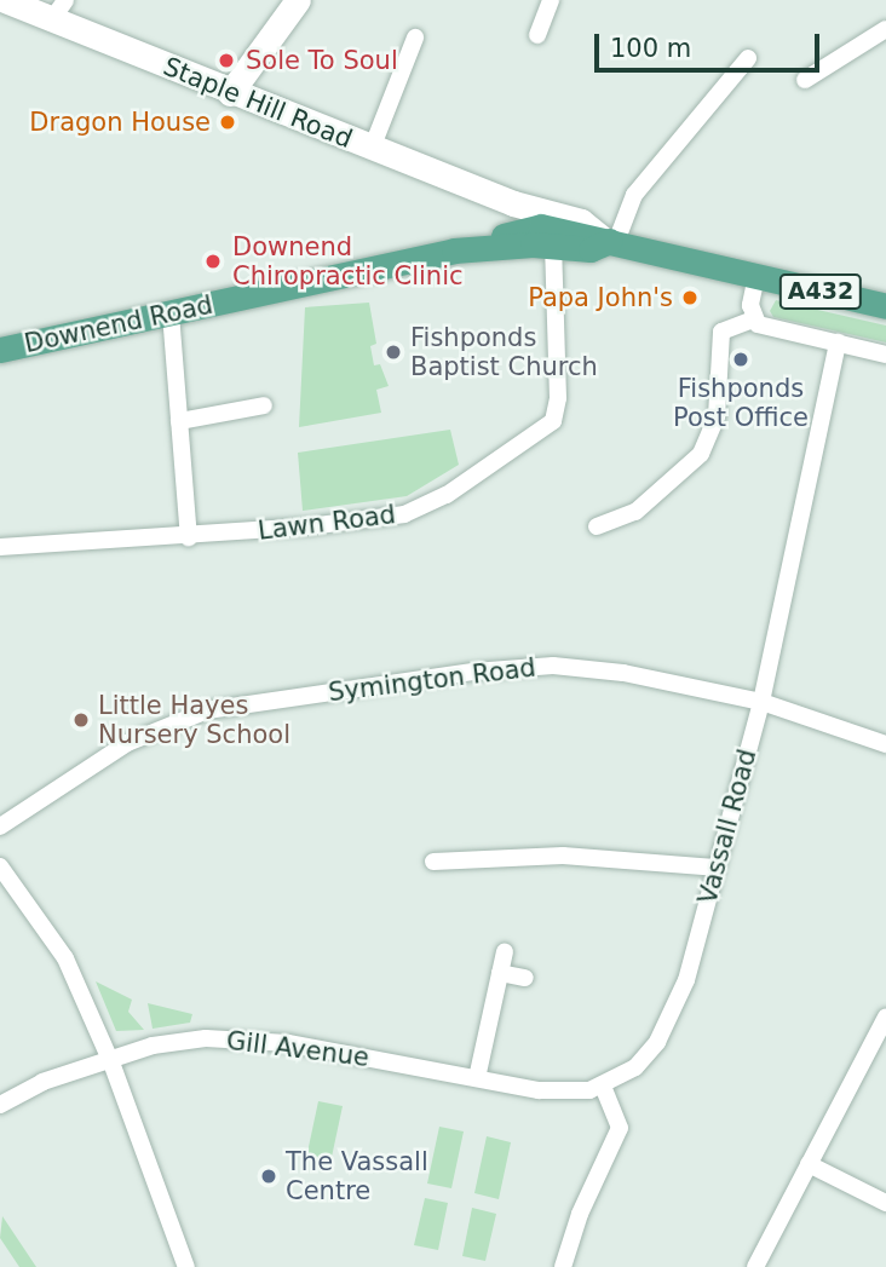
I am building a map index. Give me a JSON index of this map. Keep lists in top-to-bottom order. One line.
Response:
{"streets":{"main road":["Staple Hill Road","A432","Downend Road"],"street":["Lawn Road","Symington Road","Vassall Road","Gill Avenue"]},"crossings":[["Staple Hill Road","A432"],["Staple Hill Road","Downend Road"],["Staple Hill Road","Lawn Road"],["A432","Downend Road"],["A432","Lawn Road"],["Downend Road","Lawn Road"],["Symington Road","Vassall Road"],["Vassall Road","Gill Avenue"]],"places":["Sole To Soul","Dragon House","Downend Chiropractic Clinic","Papa John's","Fishponds Baptist Church","Fishponds Post Office","Little Hayes Nursery School","The Vassall Centre"],"scale_bar":"100 m"}
